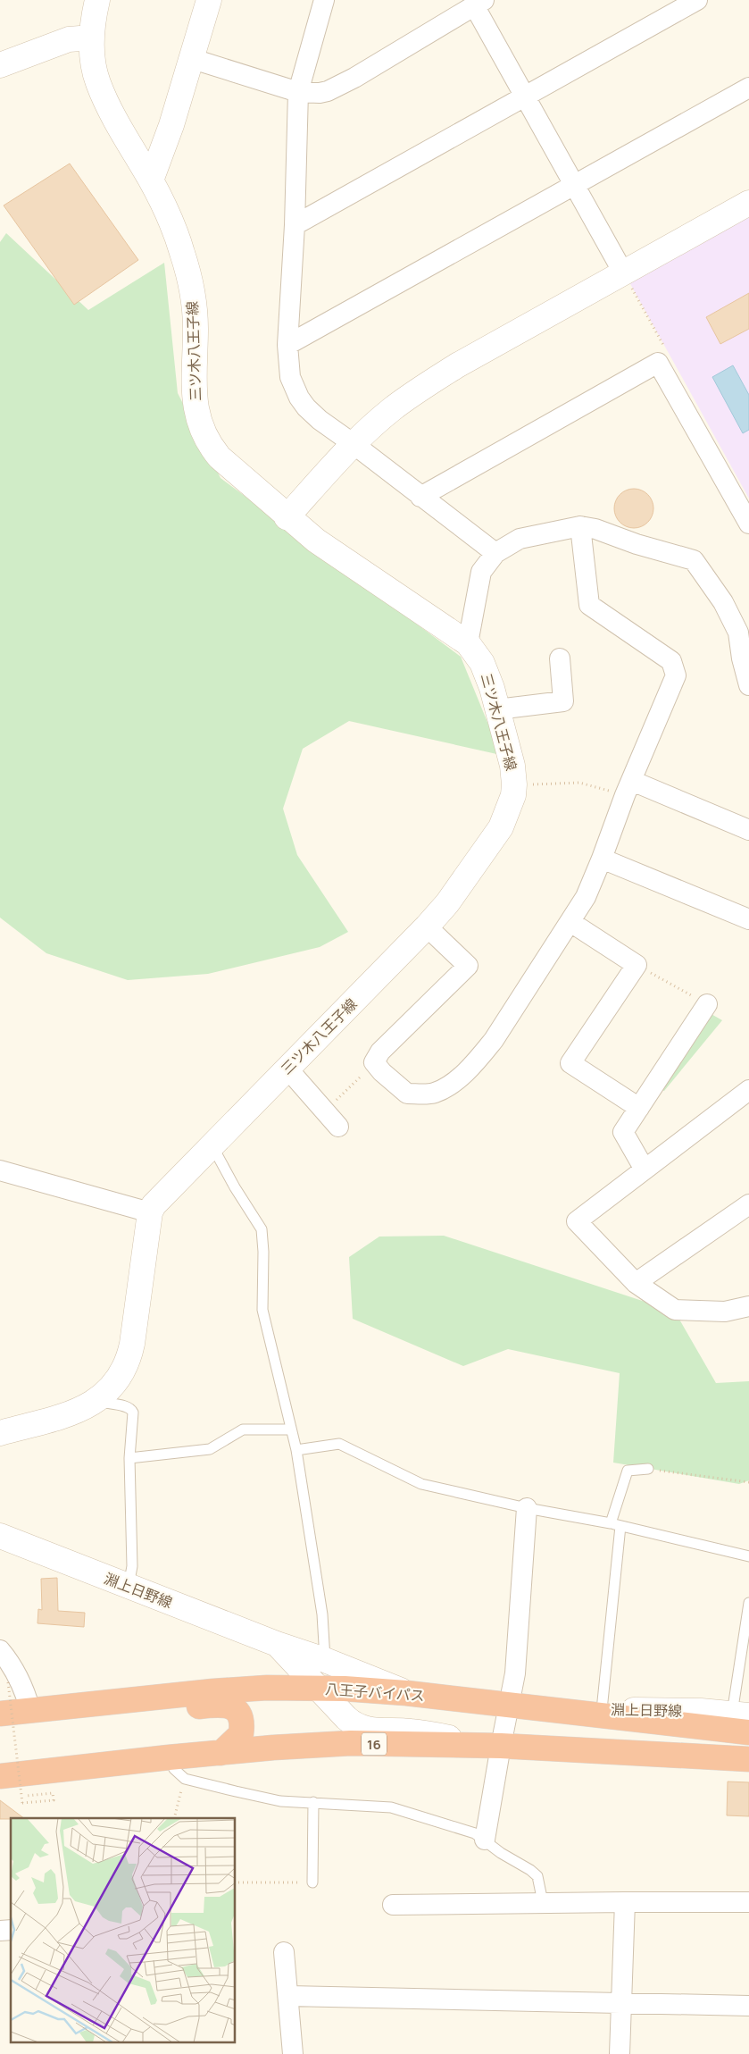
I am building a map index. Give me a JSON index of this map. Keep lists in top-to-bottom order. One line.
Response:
{"streets":{"highway":["八王子バイパス","16"],"main road":["三ツ木八王子線","淵上日野線"]},"crossings":[["淵上日野線","八王子バイパス"],["淵上日野線","16"]]}
